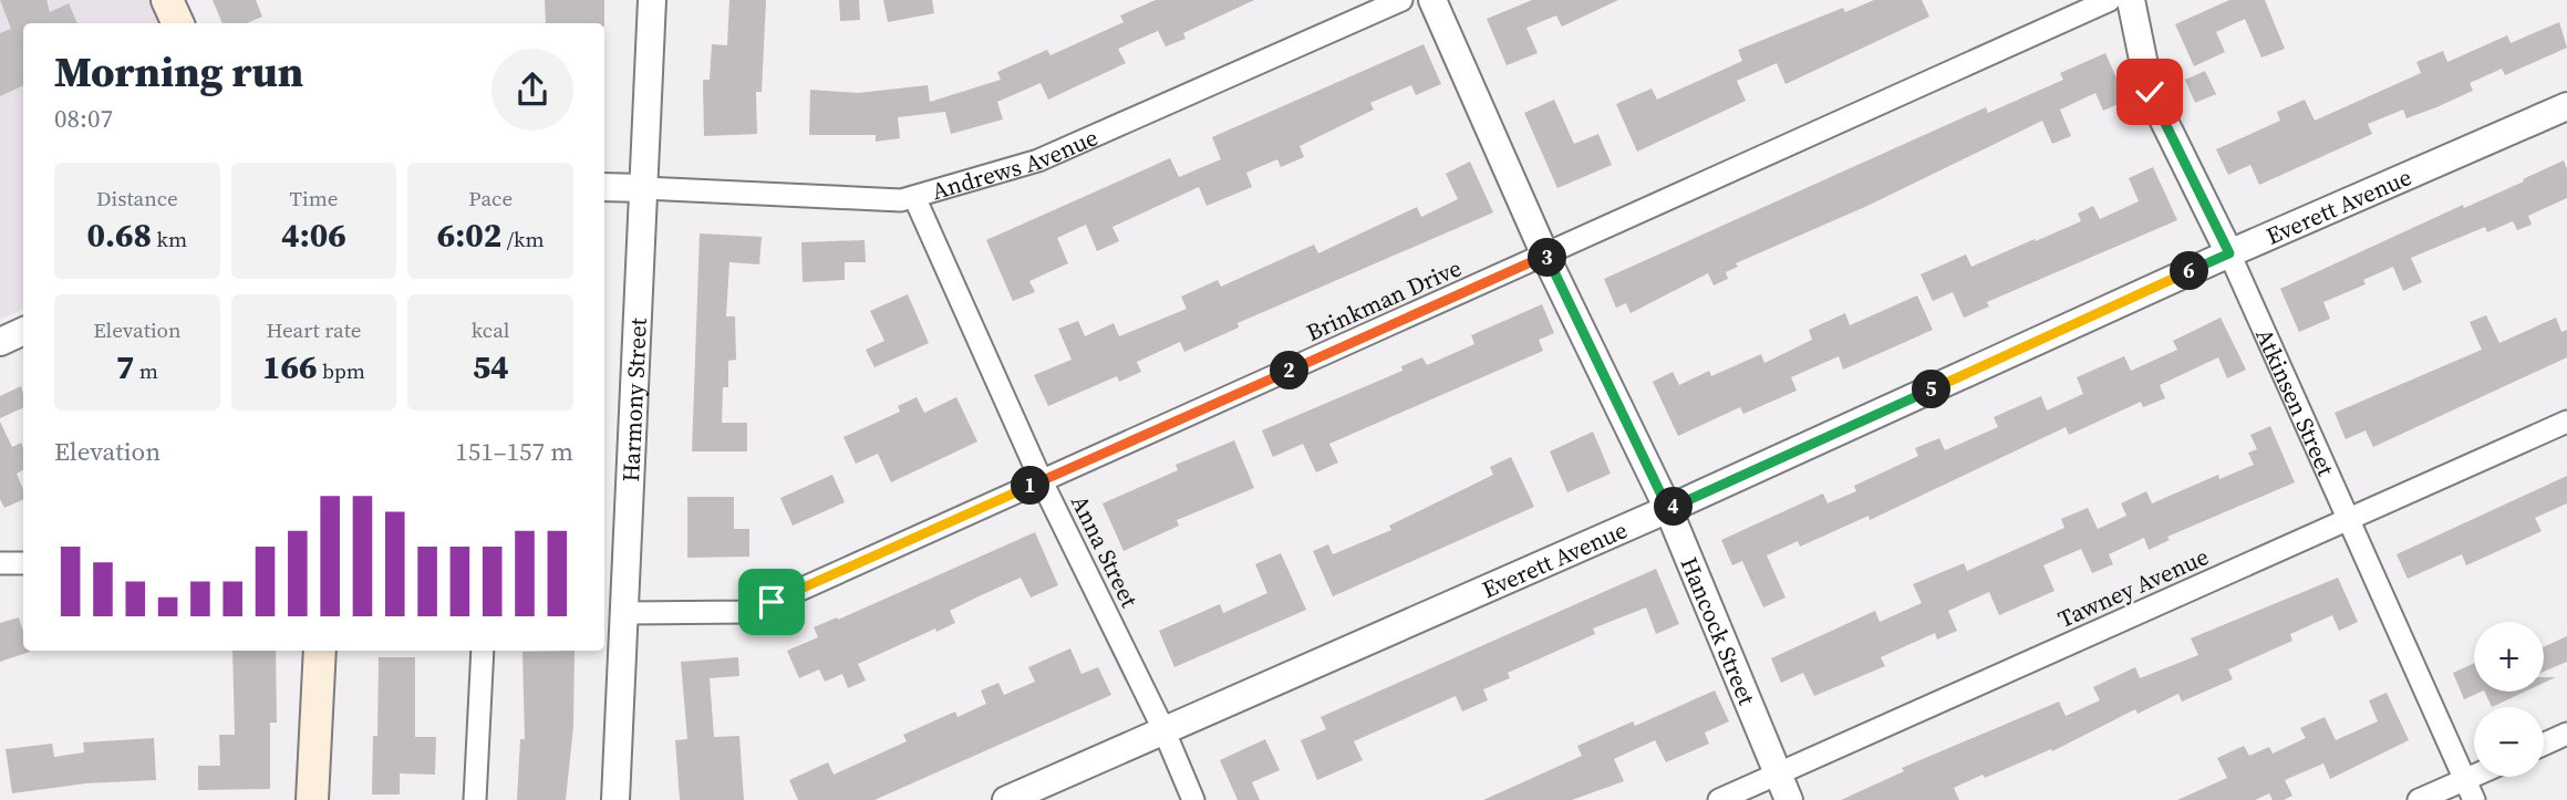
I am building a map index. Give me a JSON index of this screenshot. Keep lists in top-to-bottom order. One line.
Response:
{"streets":{"street":["Andrews Avenue","Everett Avenue","Brinkman Drive","Harmony Street","Atkinsen Street","Anna Street","Tawney Avenue","Hancock Street"]},"crossings":[["Andrews Avenue","Harmony Street"],["Andrews Avenue","Anna Street"],["Everett Avenue","Atkinsen Street"],["Everett Avenue","Anna Street"],["Everett Avenue","Hancock Street"],["Brinkman Drive","Harmony Street"],["Brinkman Drive","Anna Street"],["Brinkman Drive","Hancock Street"],["Atkinsen Street","Tawney Avenue"],["Tawney Avenue","Hancock Street"]],"page":{"heading":["Morning run","08:07"],"stats":[["Distance","0.68 km"],["Time","4:06"],["Pace","6:02 /km"],["Elevation","7 m"],["Heart rate","166 bpm"],["kcal","54"]],"pins":["3","6","2","5","1","4"],"chart":["Elevation","151–157 m"],"map_buttons":["+","−"]}}
